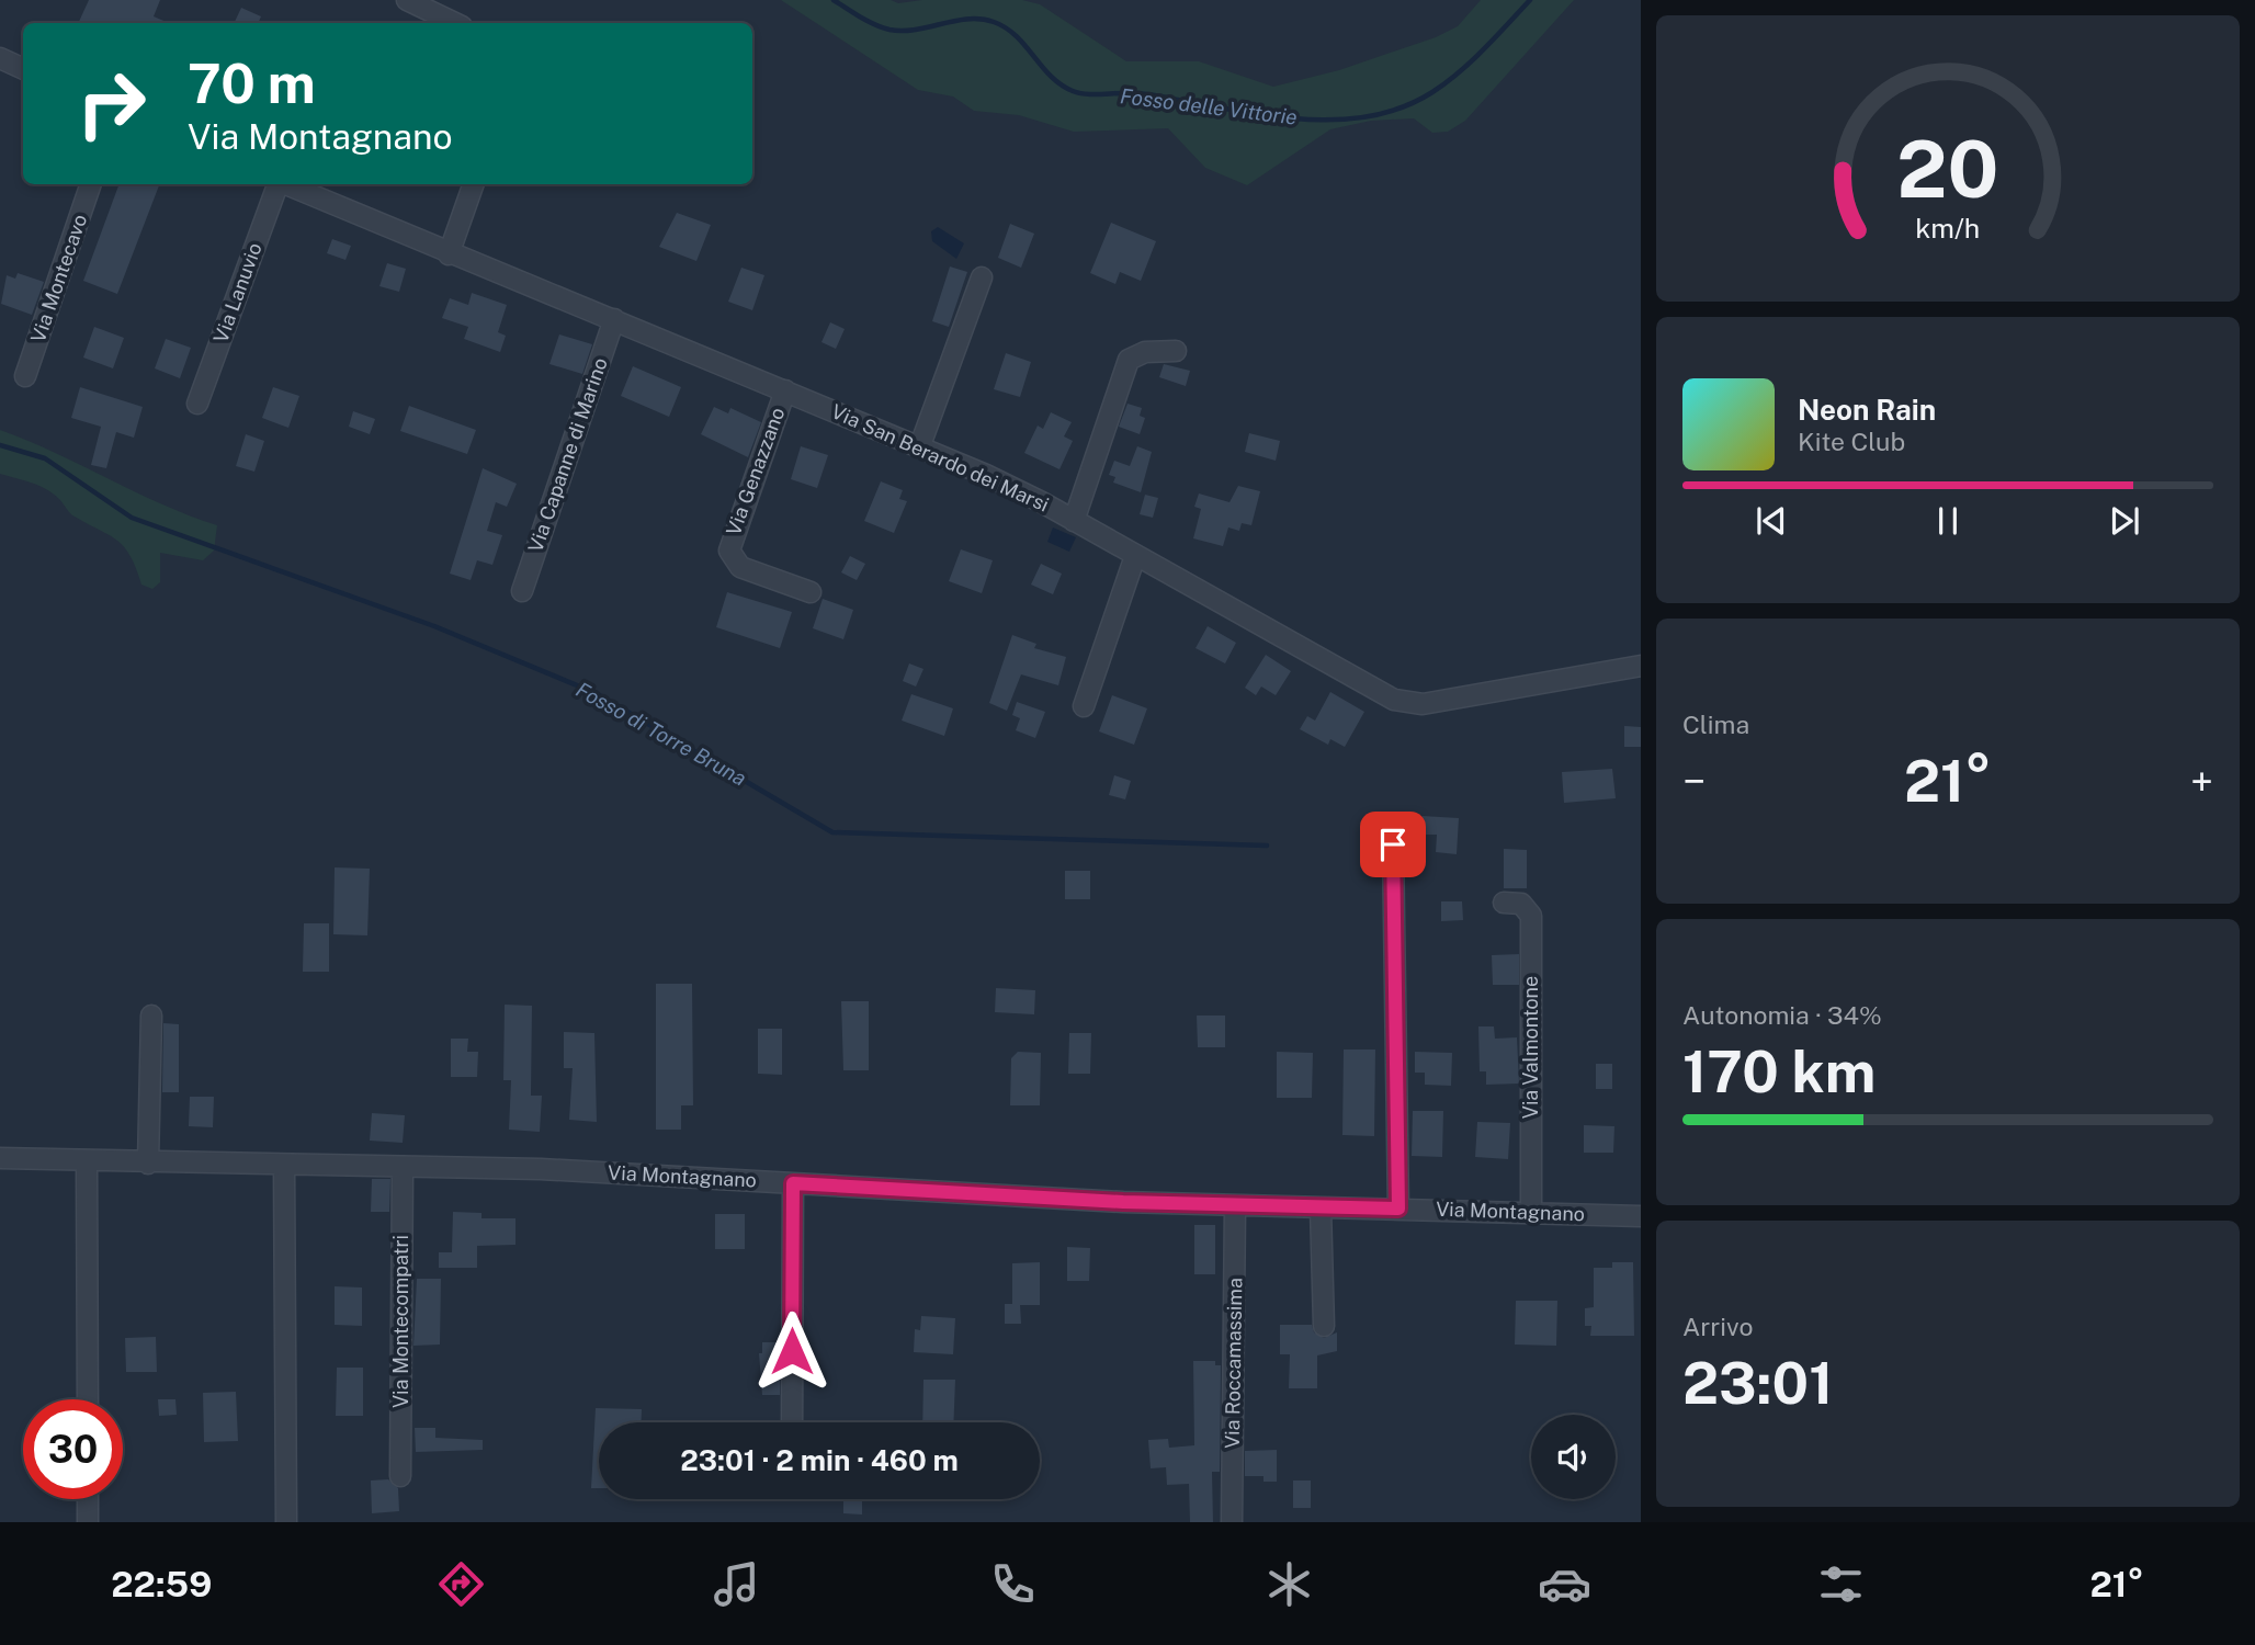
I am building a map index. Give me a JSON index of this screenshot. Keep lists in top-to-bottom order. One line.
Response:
{"streets":{"street":["Via Montecavo","Via Lanuvio","Via Capanne di Marino","Via San Berardo dei Marsi","Via Genazzano","Via Valmontone","Via Montagnano","Via Montecompatri","Via Roccamassima"]},"crossings":[["Via Capanne di Marino","Via San Berardo dei Marsi"],["Via San Berardo dei Marsi","Via Genazzano"],["Via Valmontone","Via Montagnano"],["Via Montagnano","Via Montecompatri"],["Via Montagnano","Via Roccamassima"]],"water":["Fosso delle Vittorie","Fosso di Torre Bruna"],"page":{"turn":["70 m","Via Montagnano"],"song":["Neon Rain","Kite Club"],"tile":["Clima",["Autonomia · 34%","170 km"],["Arrivo","23:01"]],"heat":["−","21°","+"],"limit":"30","trip":"23:01 · 2 min · 460 m","tabs":["22:59","21°"],"gauge":["20","km/h"]}}
